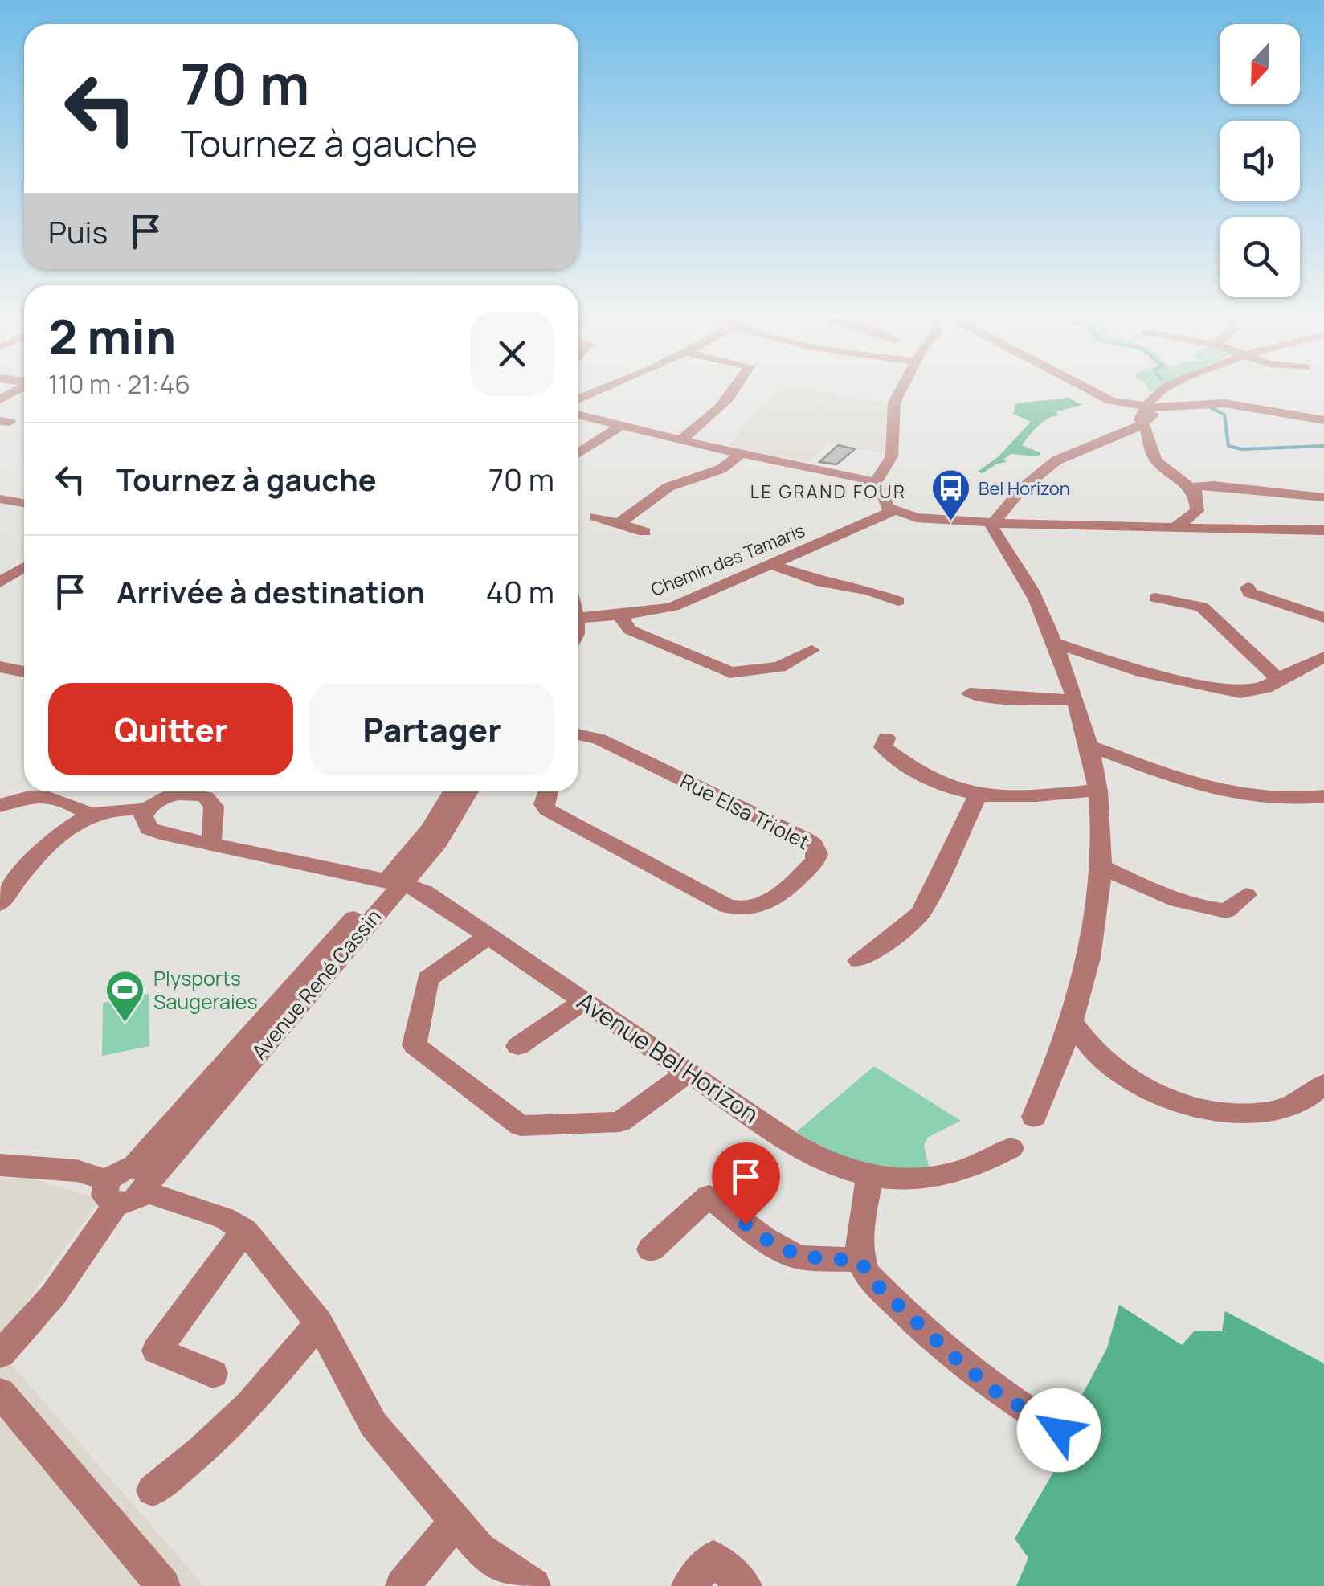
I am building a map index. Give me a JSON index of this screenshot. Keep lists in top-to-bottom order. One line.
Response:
{"streets":{"street":["Chemin des Tamaris","Rue Elsa Triolet","Avenue René Cassin","Avenue Bel Horizon"]},"crossings":[["Avenue René Cassin","Avenue Bel Horizon"]],"districts":["LE GRAND FOUR"],"places":{"bus stop":["Bel Horizon"],"sports":["Plysports Saugeraies"]},"north":"bottom","page":{"turn":["70 m","Tournez à gauche"],"then":"Puis","heading":["2 min","110 m · 21:46"],"list":[{"name":"Tournez à gauche","value":"70 m"},{"name":"Arrivée à destination","value":"40 m"}],"buttons":["Quitter","Partager"]}}
